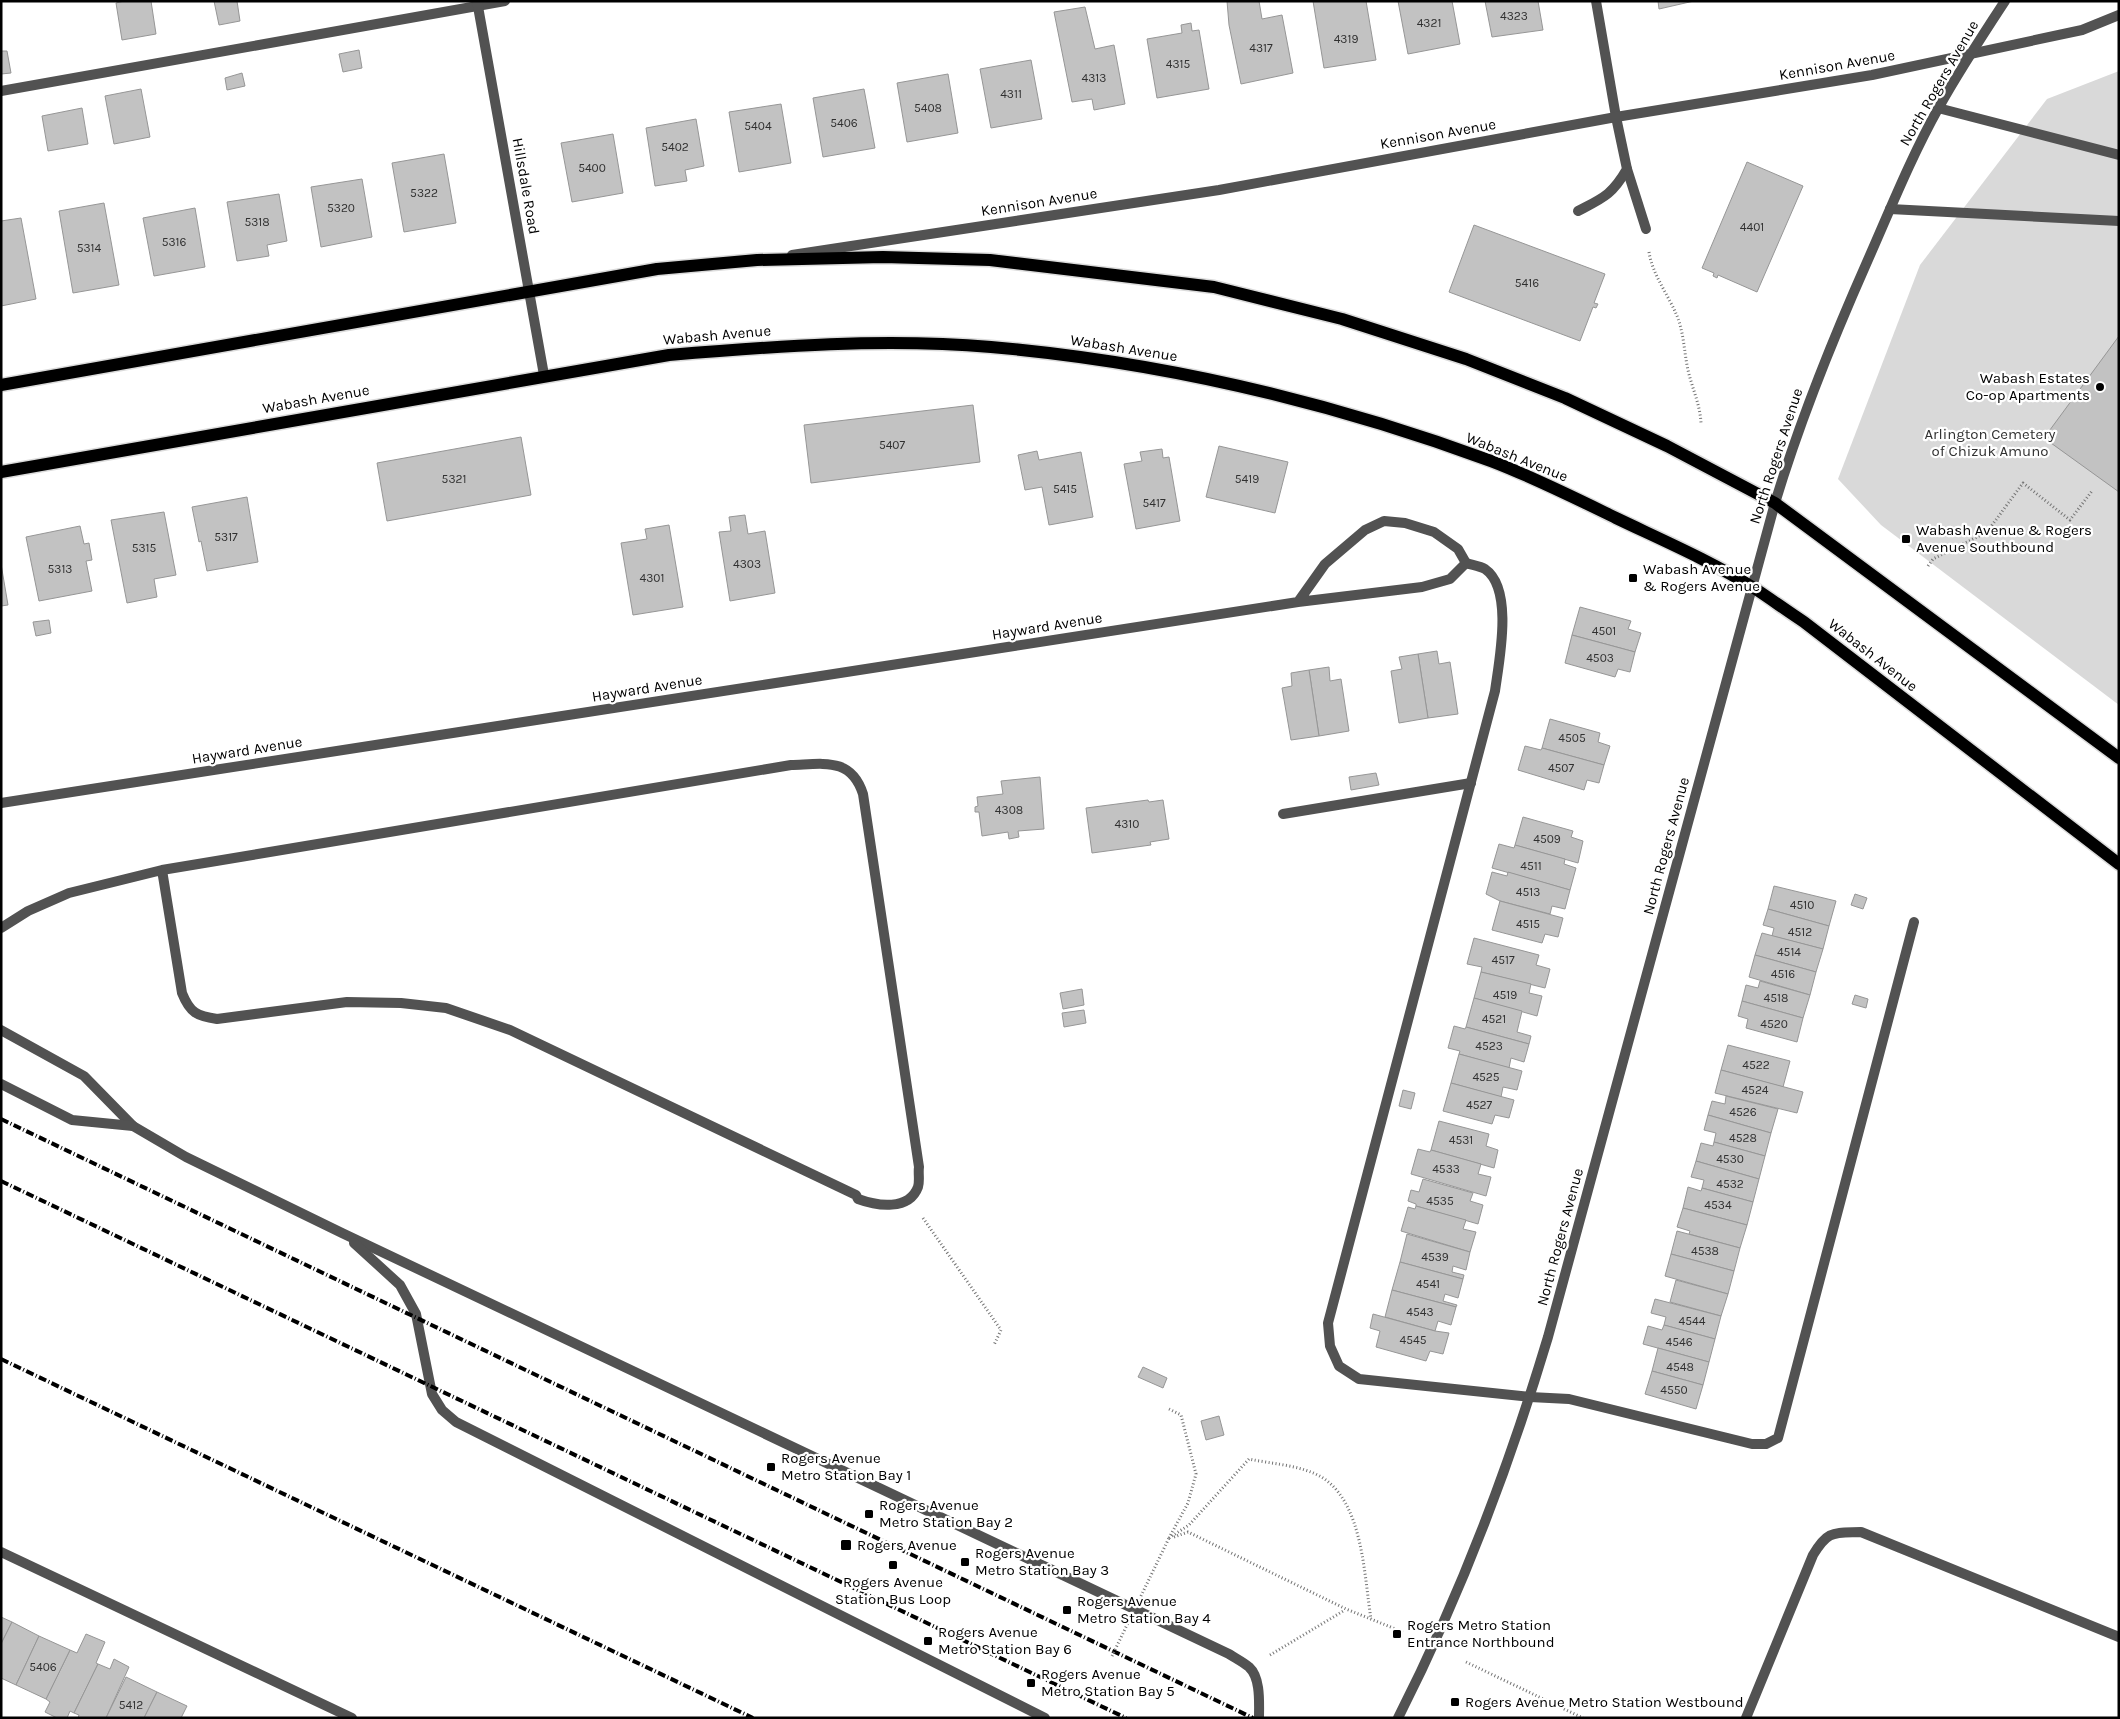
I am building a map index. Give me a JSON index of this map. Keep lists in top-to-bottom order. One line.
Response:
{"streets":{"main road":["Wabash Avenue"],"street":["Kennison Avenue","North Rogers Avenue","Hillsdale Road","Hayward Avenue"]},"crossings":[["Kennison Avenue","North Rogers Avenue"],["North Rogers Avenue","Wabash Avenue"],["Hillsdale Road","Wabash Avenue"]],"parks":["Arlington Cemetery of Chizuk Amuno"],"places":{"other":["Wabash Estates Co-op Apartments"],"transit":["Wabash Avenue & Rogers Avenue Southbound","Wabash Avenue & Rogers Avenue","Rogers Avenue Metro Station Bay 1","Rogers Avenue Metro Station Bay 2","Rogers Avenue","Rogers Avenue Metro Station Bay 3","Rogers Avenue Station Bus Loop","Rogers Avenue Metro Station Bay 4","Rogers Metro Station Entrance Northbound","Rogers Avenue Metro Station Bay 6","Rogers Avenue Metro Station Bay 5","Rogers Avenue Metro Station Westbound"]},"house_numbers":["4323","4321","4319","4317","4315","4313","4311","5408","5406","5404","5402","5400","5322","5320","5318","4401","5316","5314","5416","5407","5321","5419","5415","5417","5317","5315","4303","5313","4301","4501","4503","4505","4507","4308","4310","4509","4511","4513","4510","4515","4512","4514","4517","4516","4519","4518","4521","4520","4523","4522","4525","4524","4527","4526","4528","4531","4530","4533","4532","4535","4534","4538","4539","4541","4543","4544","4545","4546","4548","4550","5406","5412"]}
